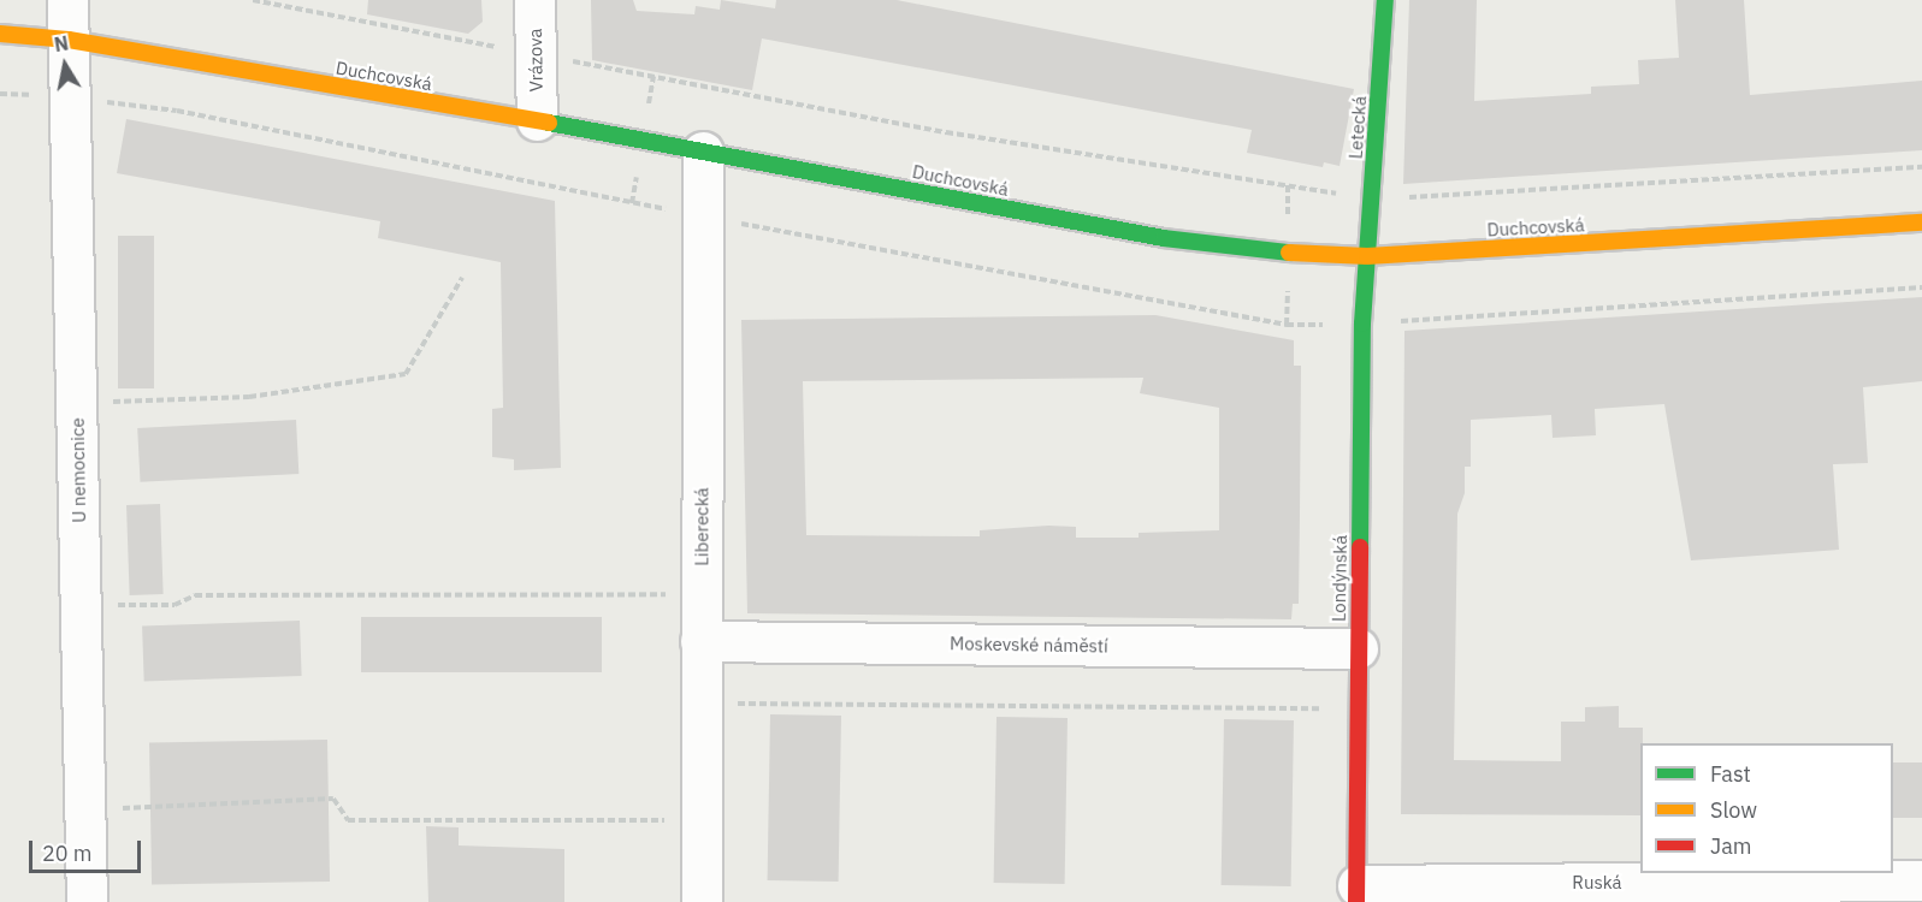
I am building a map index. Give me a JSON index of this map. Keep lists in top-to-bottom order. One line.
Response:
{"streets":{"street":["Vrázova","Duchcovská","Letecká","U nemocnice","Liberecká","Londýnská","Moskevské náměstí","Ruská"]},"crossings":[["Vrázova","Duchcovská"],["Duchcovská","Letecká"],["Duchcovská","U nemocnice"],["Duchcovská","Liberecká"],["Duchcovská","Londýnská"],["Letecká","Londýnská"],["Liberecká","Moskevské náměstí"],["Londýnská","Moskevské náměstí"],["Londýnská","Ruská"]],"legend":["Fast","Slow","Jam"],"scale_bar":"20 m","north":"top"}
